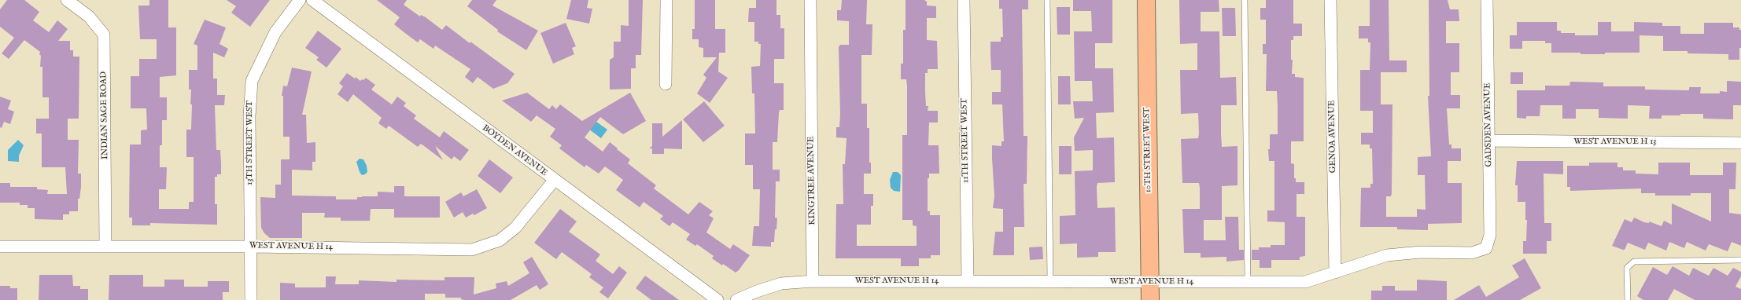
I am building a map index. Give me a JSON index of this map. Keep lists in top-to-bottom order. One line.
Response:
{"streets":{"main road":["10TH STREET WEST"],"street":["INDIAN SAGE ROAD","GADSDEN AVENUE","GENOA AVENUE","11TH STREET WEST","WEST AVENUE H 13","13TH STREET WEST","BOYDEN AVENUE","KINGTREE AVENUE","WEST AVENUE H 14"]},"crossings":[["INDIAN SAGE ROAD","WEST AVENUE H 14"],["GADSDEN AVENUE","WEST AVENUE H 13"],["GADSDEN AVENUE","WEST AVENUE H 14"],["GENOA AVENUE","WEST AVENUE H 14"],["11TH STREET WEST","WEST AVENUE H 14"],["13TH STREET WEST","WEST AVENUE H 14"],["10TH STREET WEST","WEST AVENUE H 14"],["BOYDEN AVENUE","WEST AVENUE H 14"],["KINGTREE AVENUE","WEST AVENUE H 14"]]}
